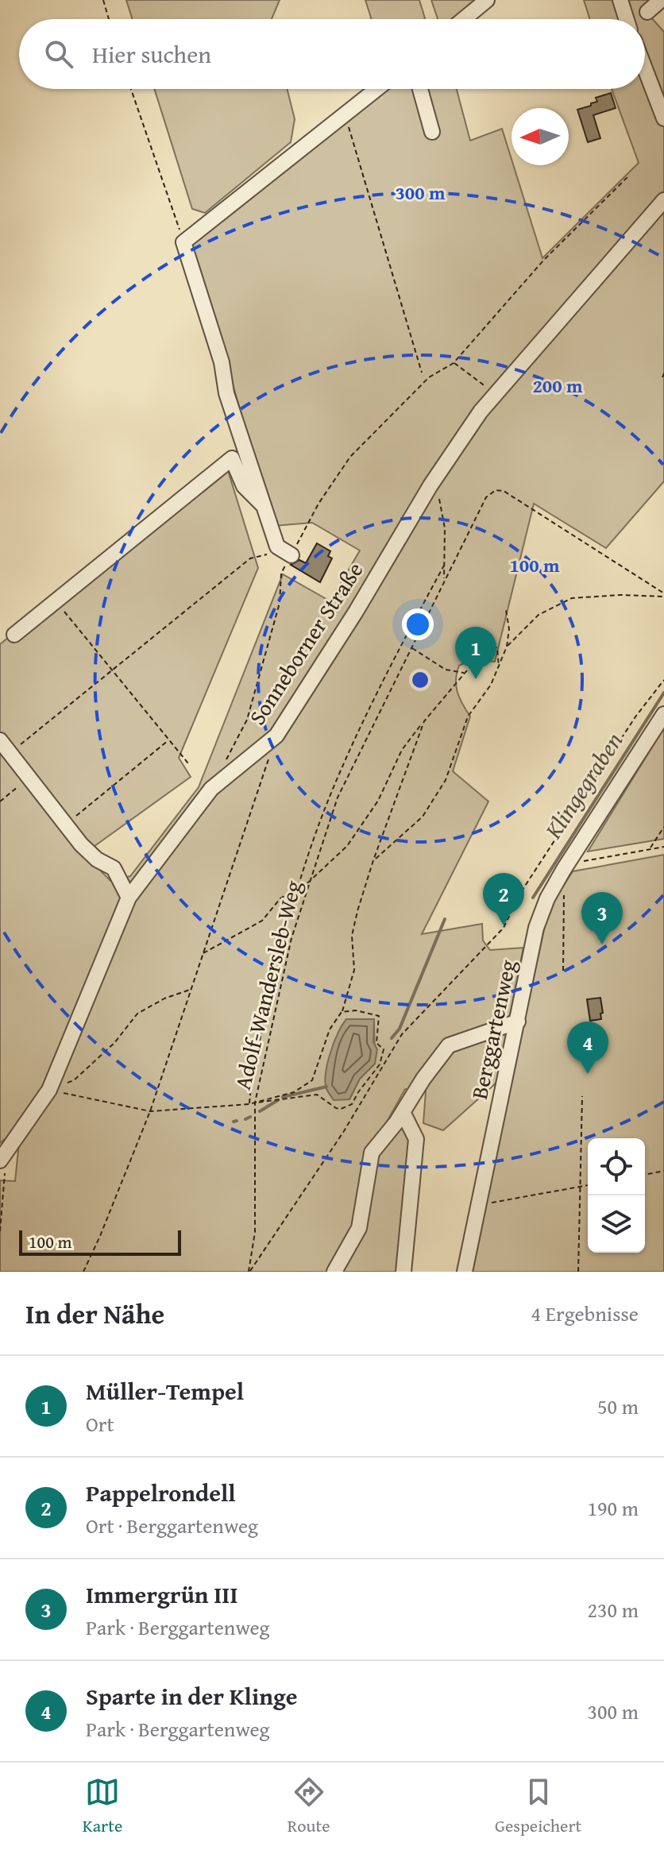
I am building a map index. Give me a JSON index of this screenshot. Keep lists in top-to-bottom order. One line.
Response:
{"streets":{"street":["Sonneborner Straße","Berggartenweg"],"path":["Adolf-Wandersleb-Weg"]},"water":["Klingegraben"],"scale_bar":"100 m","north":"left","page":{"search":"Hier suchen","pins":["1","2","3","4"],"scale":"100 m","heading":["In der Nähe","4 Ergebnisse"],"list":[{"mark":"1","name":"Müller-Tempel","note":"Ort","value":"50 m"},{"mark":"2","name":"Pappelrondell","note":"Ort · Berggartenweg","value":"190 m"},{"mark":"3","name":"Immergrün III","note":"Park · Berggartenweg","value":"230 m"},{"mark":"4","name":"Sparte in der Klinge","note":"Park · Berggartenweg","value":"300 m"}],"nav":["Karte","Route","Gespeichert"]},"rings":["300 m","200 m","100 m"]}
